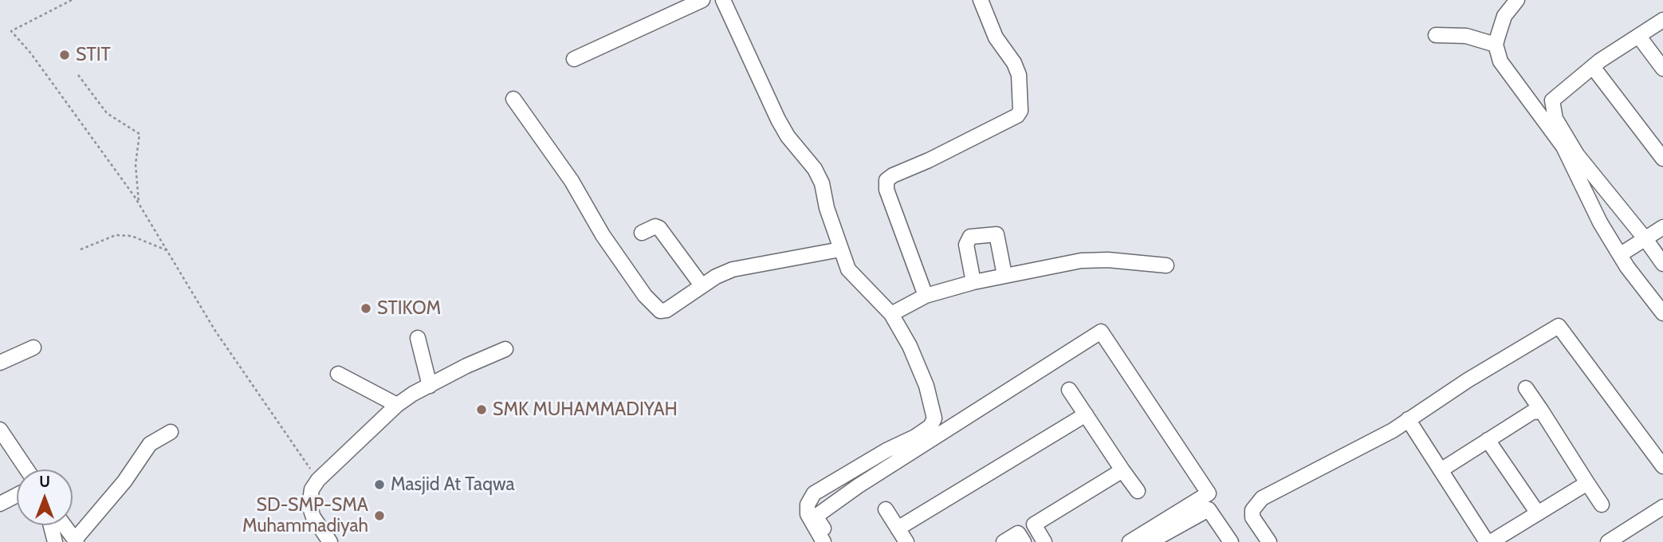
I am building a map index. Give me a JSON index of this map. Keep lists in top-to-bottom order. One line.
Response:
{"places":["STIT","STIKOM","SMK MUHAMMADIYAH","Masjid At Taqwa","SD-SMP-SMA Muhammadiyah"],"north":"top"}
